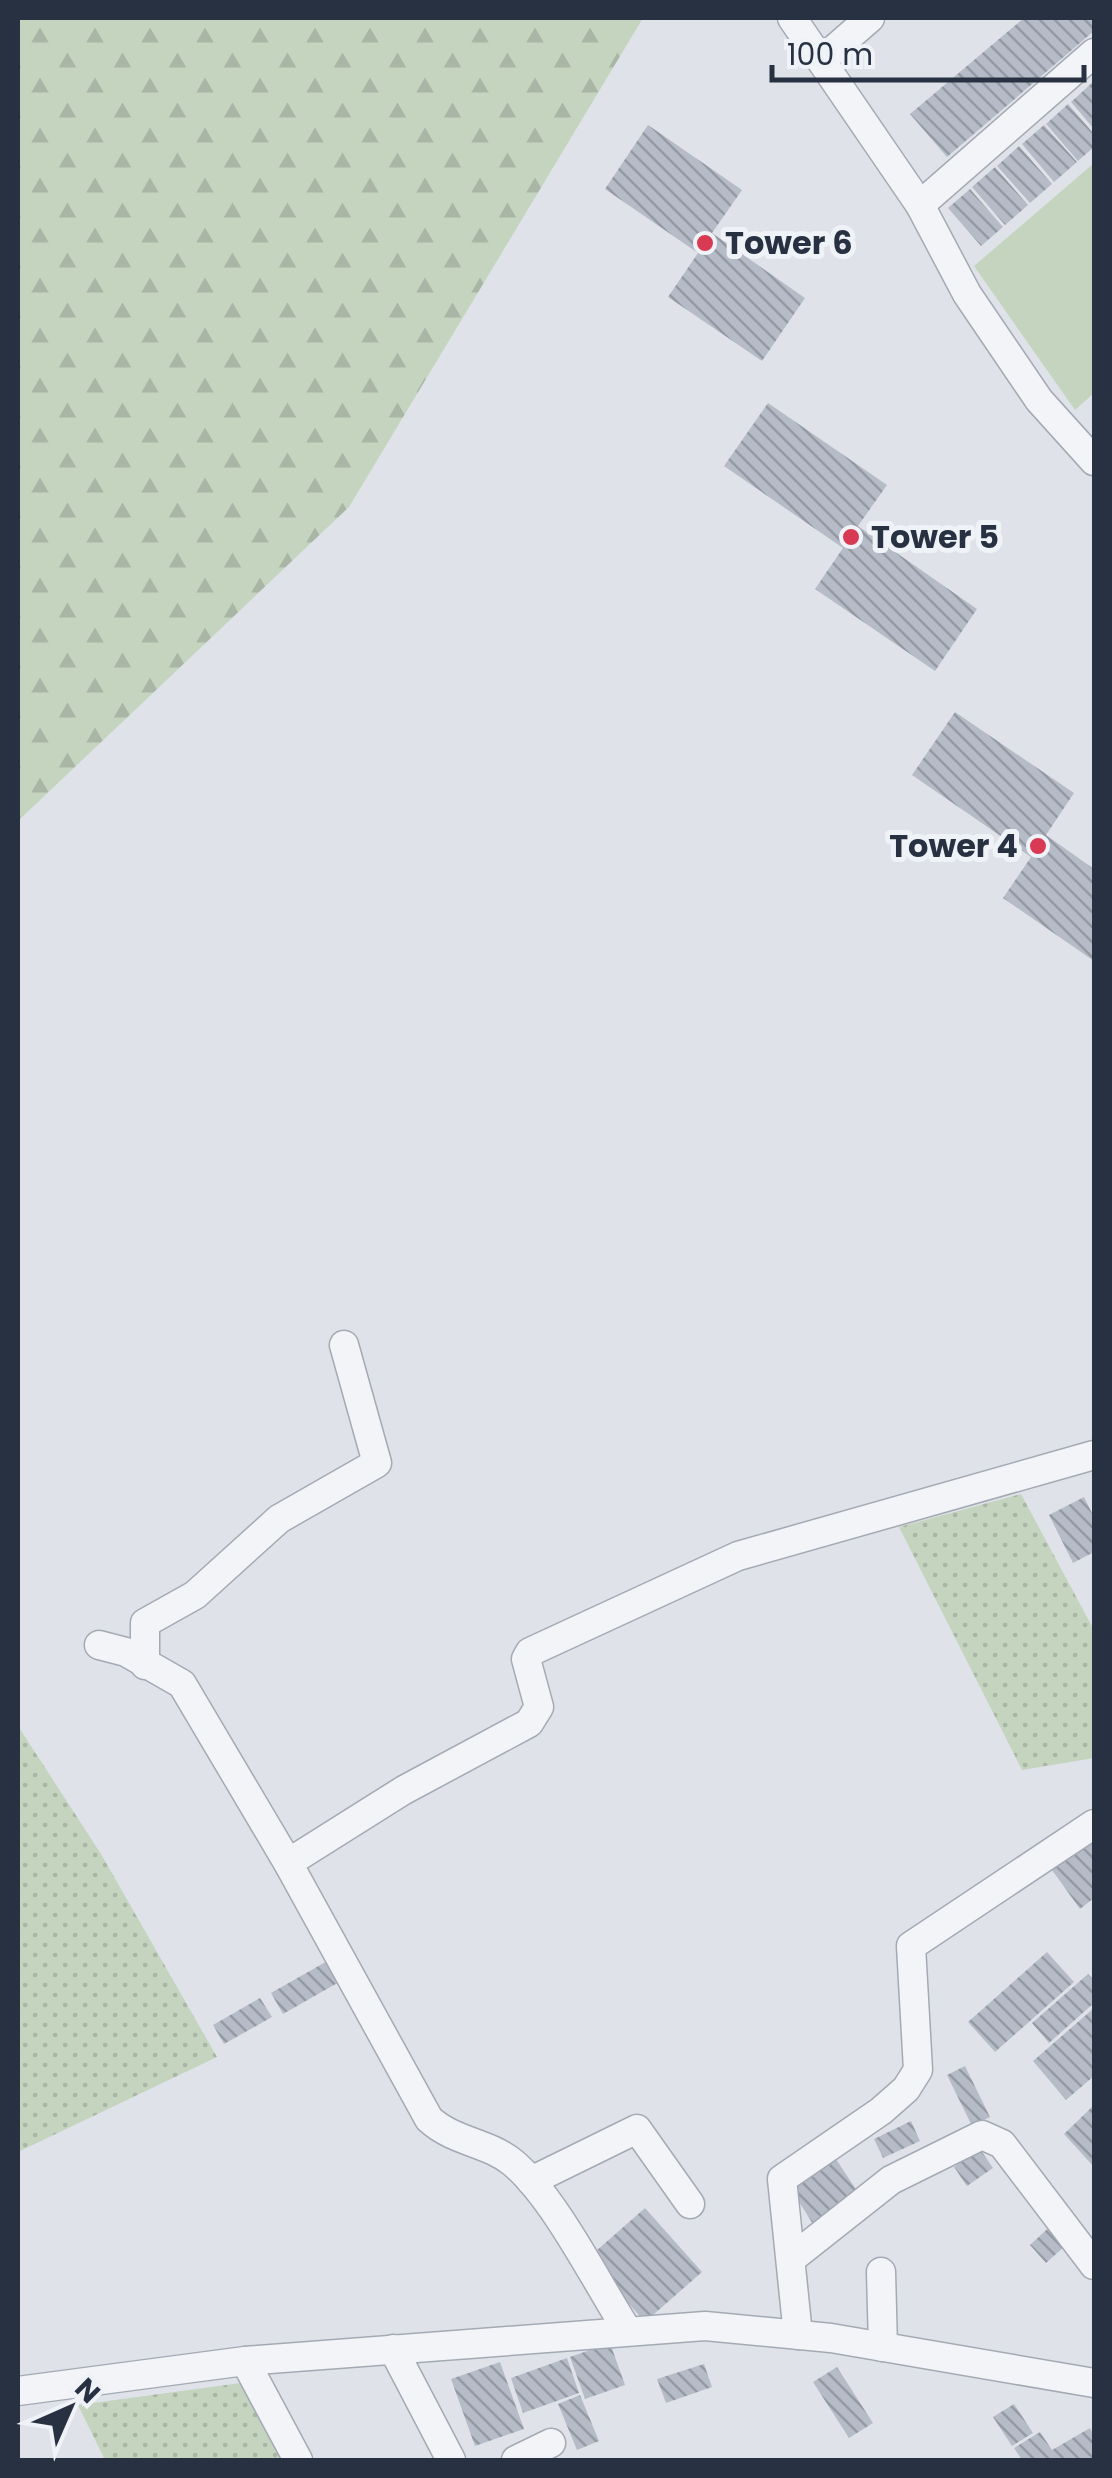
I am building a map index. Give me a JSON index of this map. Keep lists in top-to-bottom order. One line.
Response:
{"places":["Tower 6","Tower 5","Tower 4"],"scale_bar":"100 m","north":"top right"}
